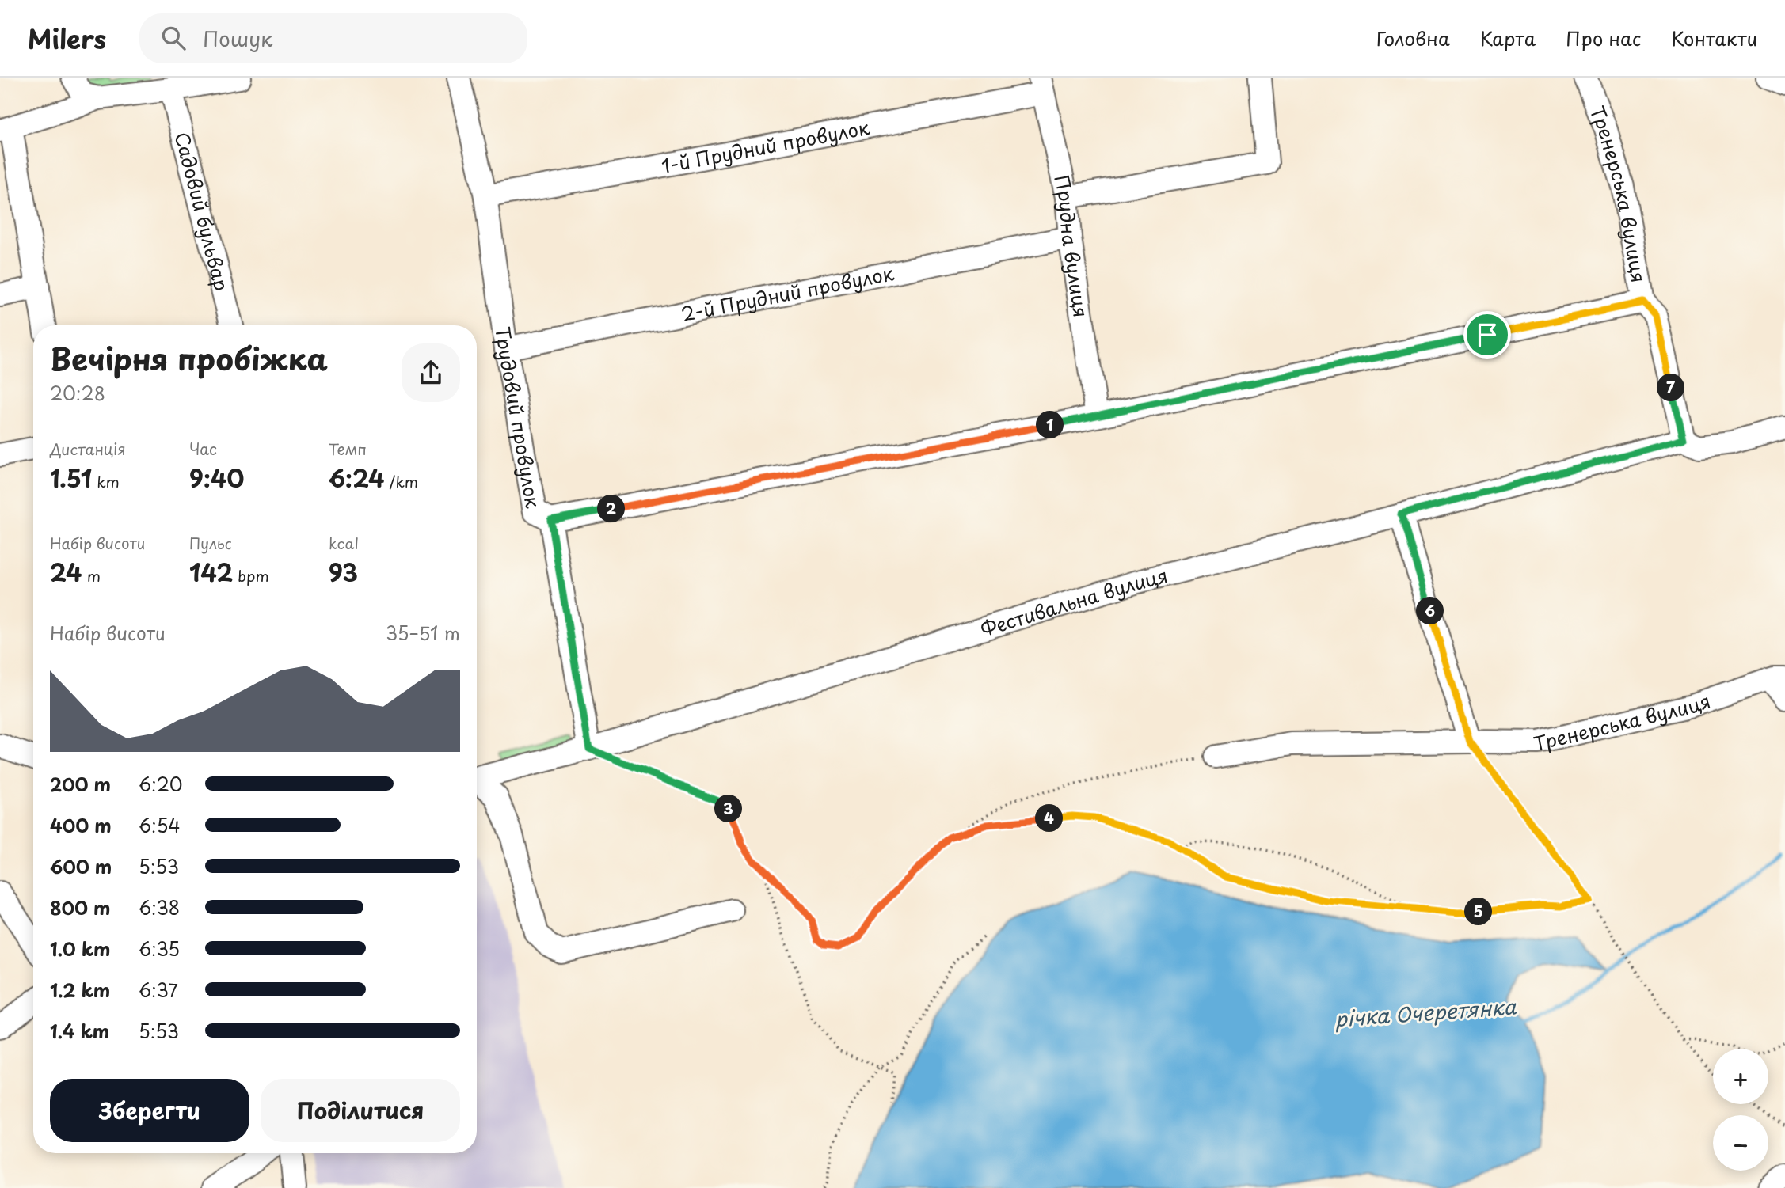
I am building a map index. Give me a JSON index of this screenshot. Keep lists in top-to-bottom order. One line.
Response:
{"streets":{"street":["1-й Прудний провулок","Тренерська вулиця","Садовий бульвар","Прудна вулиця","2-й Прудний провулок","Трудовий провулок","Фестивальна вулиця"]},"crossings":[["1-й Прудний провулок","Прудна вулиця"],["1-й Прудний провулок","Трудовий провулок"],["Тренерська вулиця","Фестивальна вулиця"],["Прудна вулиця","2-й Прудний провулок"],["2-й Прудний провулок","Трудовий провулок"],["Трудовий провулок","Фестивальна вулиця"]],"water":["річка Очеретянка"],"page":{"header":"Milers","search":"Пошук","nav":["Головна","Карта","Про нас","Контакти"],"heading":["Вечірня пробіжка","20:28"],"pins":["7","1","2","6","3","4","5"],"stats":[["Дистанція","1.51 km"],["Час","9:40"],["Темп","6:24 /km"],["Набір висоти","24 m"],["Пульс","142 bpm"],["kcal","93"]],"chart":["Набір висоти","35–51 m"],"list":[{"name":"200 m","note":"6:20"},{"name":"400 m","note":"6:54"},{"name":"600 m","note":"5:53"},{"name":"800 m","note":"6:38"},{"name":"1.0 km","note":"6:35"},{"name":"1.2 km","note":"6:37"},{"name":"1.4 km","note":"5:53"}],"map_buttons":["+","−"],"buttons":["Зберегти","Поділитися"]}}
